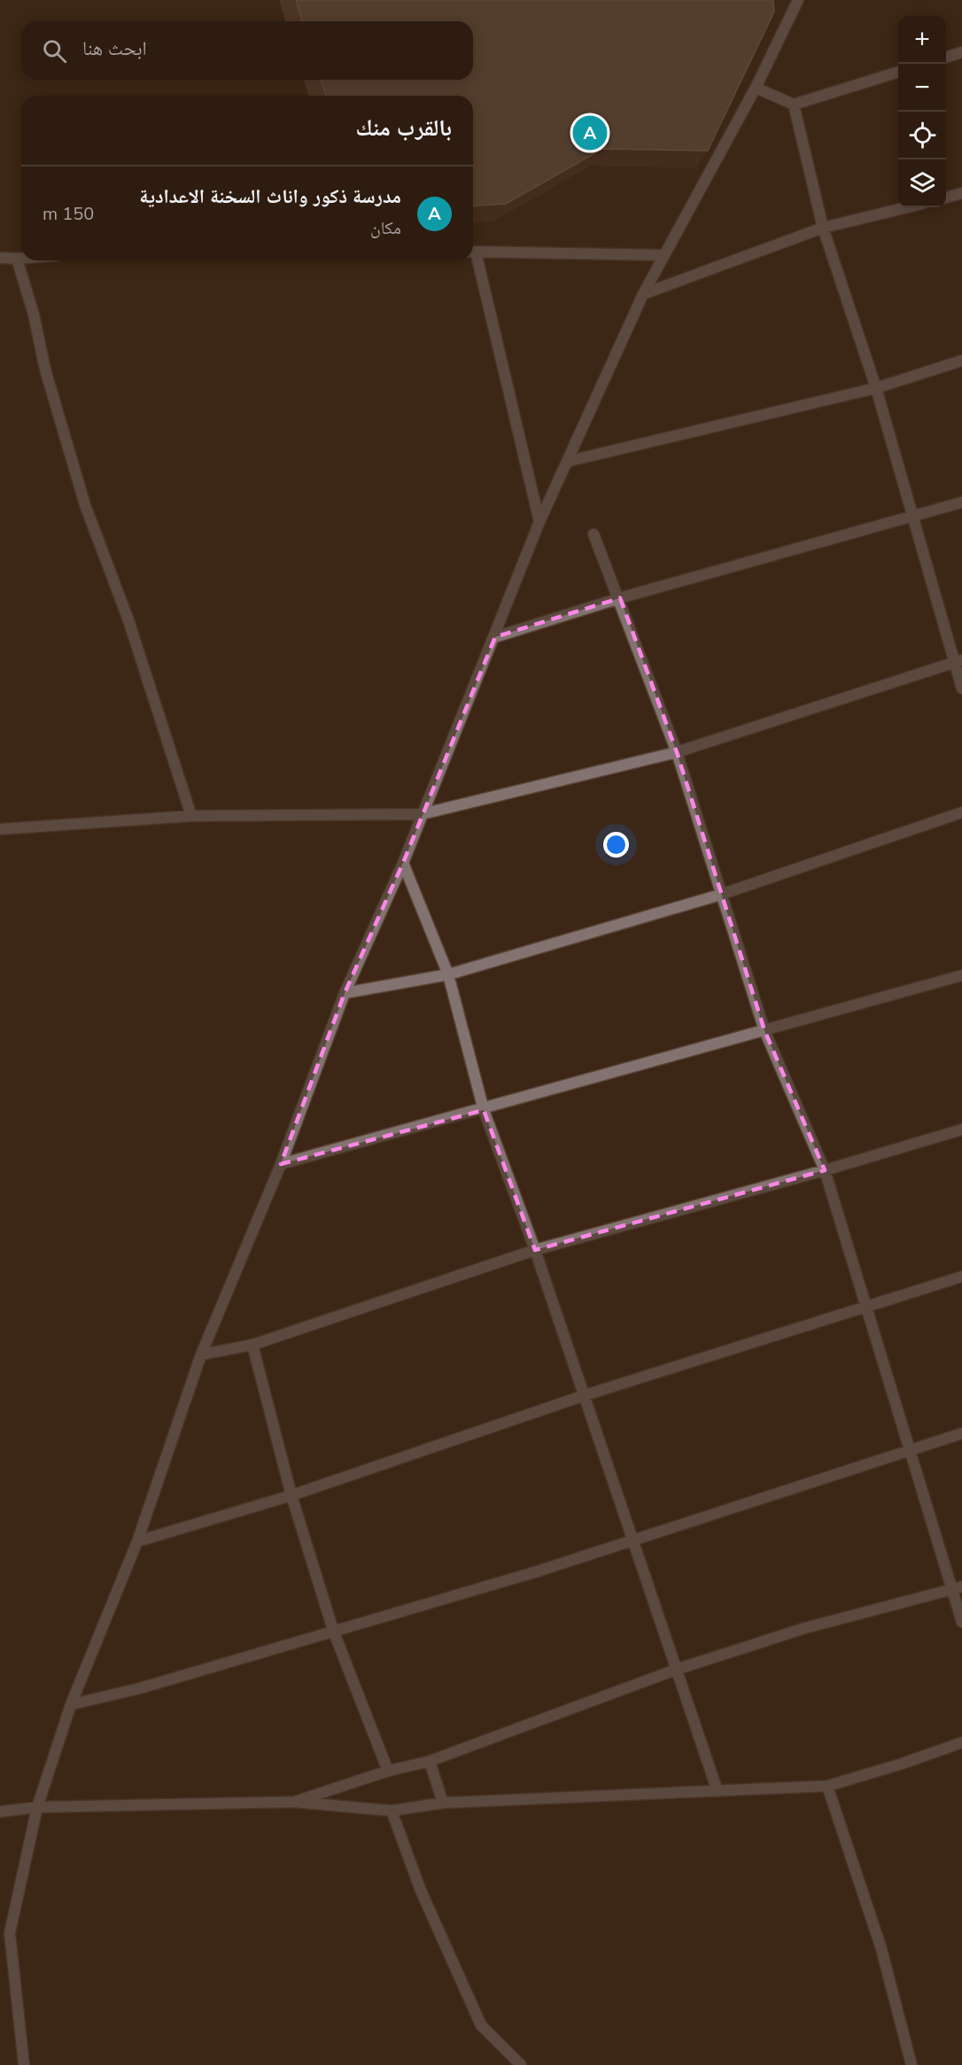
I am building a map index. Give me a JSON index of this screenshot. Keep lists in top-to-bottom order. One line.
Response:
{"page":{"map_buttons":["+","−"],"search":"ابحث هنا","heading":"بالقرب منك","pins":"A","list":[{"mark":"A","name":"مدرسة ذكور واناث السخنة الاعدادية","note":"مكان","value":"150 m"}]}}
